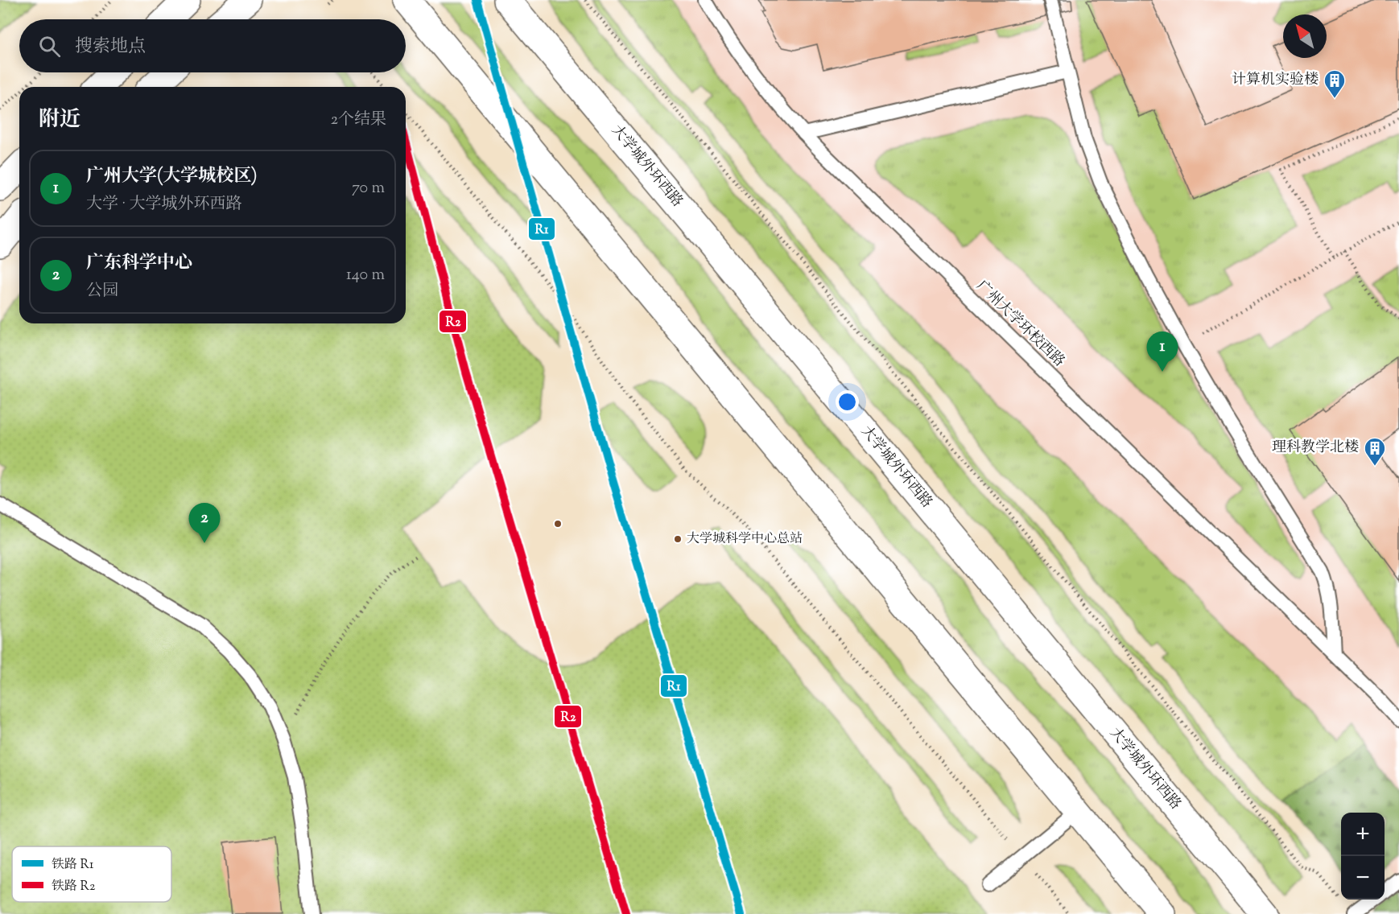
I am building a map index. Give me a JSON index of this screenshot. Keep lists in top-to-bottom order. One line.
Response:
{"streets":{"main road":["大学城外环西路"],"lane":["广州大学环校西路"]},"places":{"building":["计算机实验楼","理科教学北楼"],"other":["大学城科学中心总站"]},"lines":["rail line R1","rail line R2"],"legend":["铁路 R1","铁路 R2"],"north":"top left","page":{"search":"搜索地点","heading":["附近","2个结果"],"list":[{"mark":"1","name":"广州大学(大学城校区)","note":"大学 · 大学城外环西路","value":"70 m"},{"mark":"2","name":"广东科学中心","note":"公园","value":"140 m"}],"pins":["1","2"],"map_buttons":["+","−"]}}
